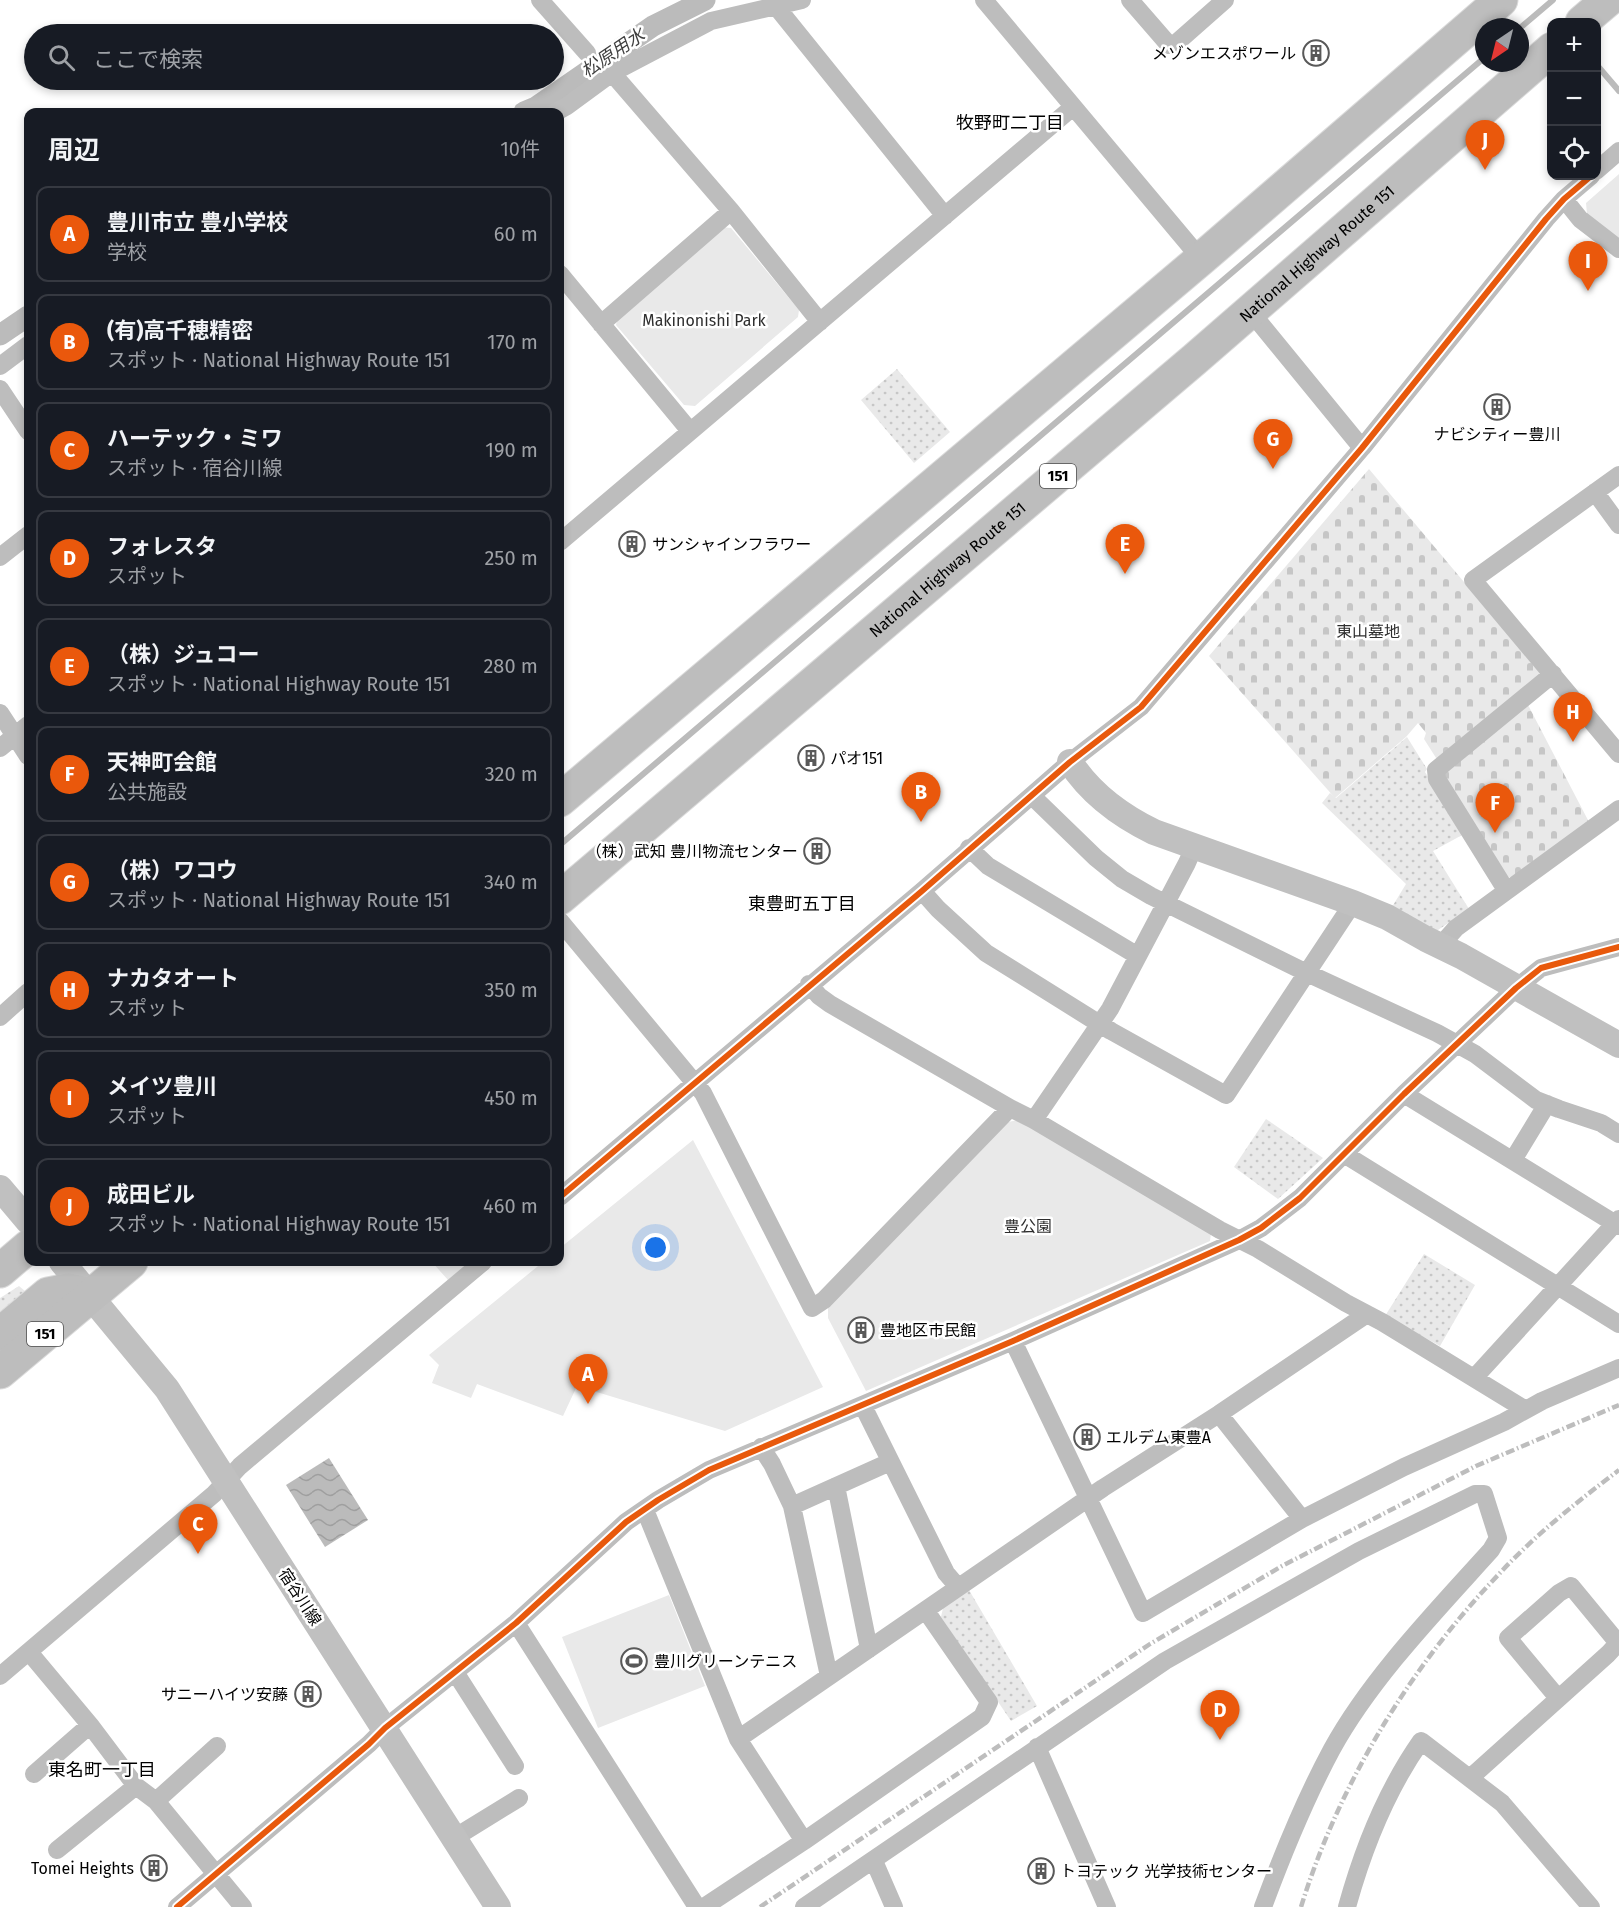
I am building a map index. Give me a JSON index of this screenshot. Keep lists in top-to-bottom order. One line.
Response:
{"streets":{"highway":["National Highway Route 151","151"],"main road":["宿谷川線"]},"crossings":[["151","宿谷川線"]],"districts":["牧野町二丁目","東豊町五丁目","東名町一丁目"],"water":["松原用水"],"parks":["Makinonishi Park","東山墓地","豊公園"],"places":{"building":["メゾンエスポワール","ナビシティー豊川","サンシャインフラワー","パオ151","（株）武知 豊川物流センター","豊地区市民館","エルデム東豊A","サニーハイツ安藤","Tomei Heights","トヨテック 光学技術センター"],"sports":["豊川グリーンテニス"]},"north":"bottom left","page":{"map_buttons":["+","−"],"search":"ここで検索","heading":["周辺","10件"],"pins":["J","I","G","E","H","B","F","A","C","D"],"list":[{"mark":"A","name":"豊川市立 豊小学校","note":"学校","value":"60 m"},{"mark":"B","name":"(有)高千穂精密","note":"スポット · National Highway Route 151","value":"170 m"},{"mark":"C","name":"ハーテック・ミワ","note":"スポット · 宿谷川線","value":"190 m"},{"mark":"D","name":"フォレスタ","note":"スポット","value":"250 m"},{"mark":"E","name":"（株）ジュコー","note":"スポット · National Highway Route 151","value":"280 m"},{"mark":"F","name":"天神町会館","note":"公共施設","value":"320 m"},{"mark":"G","name":"（株）ワコウ","note":"スポット · National Highway Route 151","value":"340 m"},{"mark":"H","name":"ナカタオート","note":"スポット","value":"350 m"},{"mark":"I","name":"メイツ豊川","note":"スポット","value":"450 m"},{"mark":"J","name":"成田ビル","note":"スポット · National Highway Route 151","value":"460 m"}]}}
